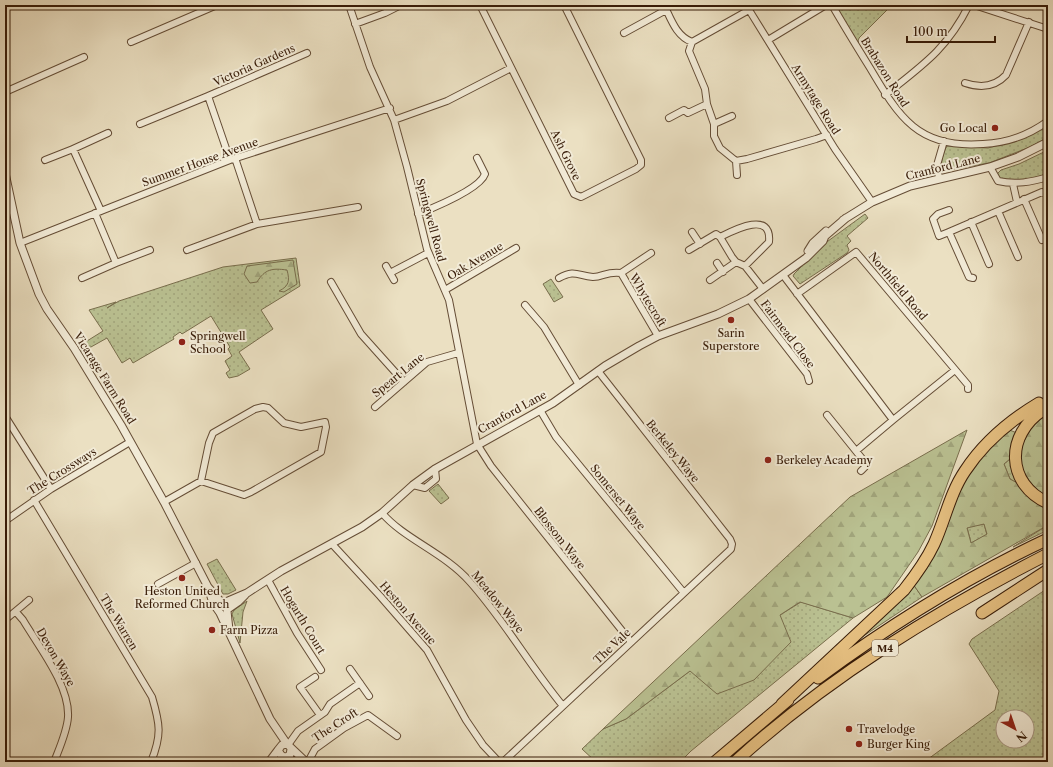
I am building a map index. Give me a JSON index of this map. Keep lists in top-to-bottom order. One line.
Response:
{"streets":{"highway":["M4"],"street":["Victoria Gardens","Brabazon Road","Armytage Road","Ash Grove","Summer House Avenue","Cranford Lane","Springwell Road","Oak Avenue","Northfield Road","Whytecroft","Fairmead Close","Speart Lane","Vicarage Farm Road","Berkeley Waye","The Crossways","Somerset Waye","Blossom Waye","Meadow Waye","Heston Avenue","Hogarth Court","The Warren","The Vale","Devon Waye","The Croft"]},"crossings":[["Victoria Gardens","Summer House Avenue"],["Armytage Road","Cranford Lane"],["Summer House Avenue","Springwell Road"],["Summer House Avenue","Vicarage Farm Road"],["Cranford Lane","Springwell Road"],["Cranford Lane","Whytecroft"],["Cranford Lane","Fairmead Close"],["Cranford Lane","Vicarage Farm Road"],["Cranford Lane","Berkeley Waye"],["Cranford Lane","Somerset Waye"],["Cranford Lane","Blossom Waye"],["Cranford Lane","Meadow Waye"],["Cranford Lane","Heston Avenue"],["Cranford Lane","Hogarth Court"],["Springwell Road","Oak Avenue"],["Springwell Road","Speart Lane"],["Springwell Road","Blossom Waye"],["Vicarage Farm Road","The Crossways"],["Berkeley Waye","The Vale"],["The Crossways","The Warren"],["Somerset Waye","The Vale"],["Blossom Waye","The Vale"],["Meadow Waye","The Vale"]],"places":["Go Local","Sarin Superstore","Springwell School","Berkeley Academy","Heston United Reformed Church","Farm Pizza","Travelodge","Burger King"],"scale_bar":"100 m","north":"bottom right"}
